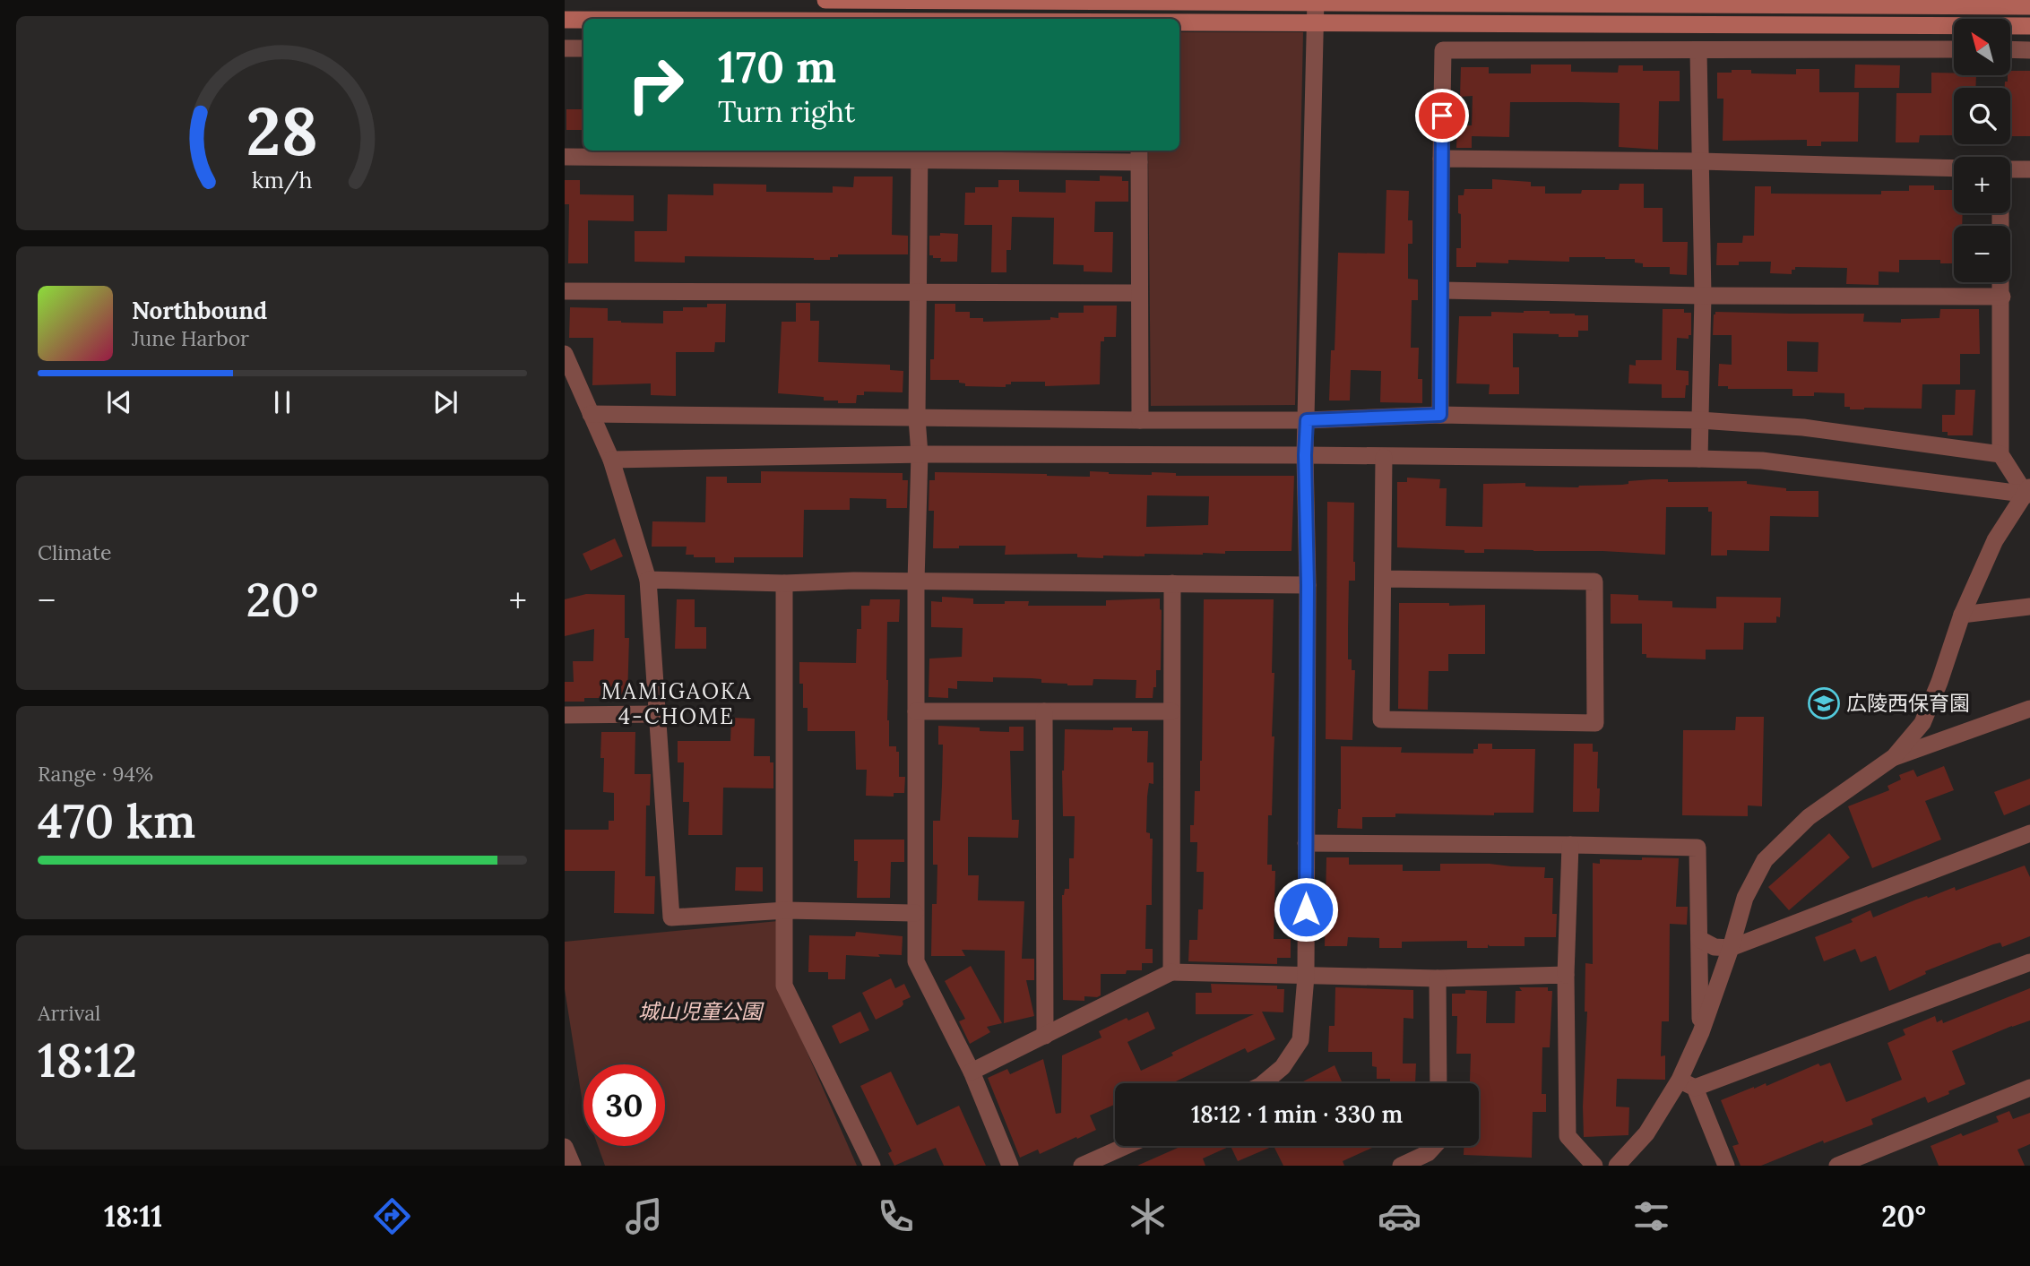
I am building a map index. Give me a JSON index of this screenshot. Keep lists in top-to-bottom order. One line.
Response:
{"districts":["MAMIGAOKA 4-CHOME"],"parks":["城山児童公園"],"places":{"school or university":["広陵西保育園"]},"north":"top left","page":{"map_buttons":["+","−"],"turn":["170 m","Turn right"],"song":["Northbound","June Harbor"],"tile":["Climate",["Range · 94%","470 km"],["Arrival","18:12"]],"heat":["−","20°","+"],"limit":"30","trip":"18:12 · 1 min · 330 m","tabs":["18:11","20°"],"gauge":["28","km/h"]}}
